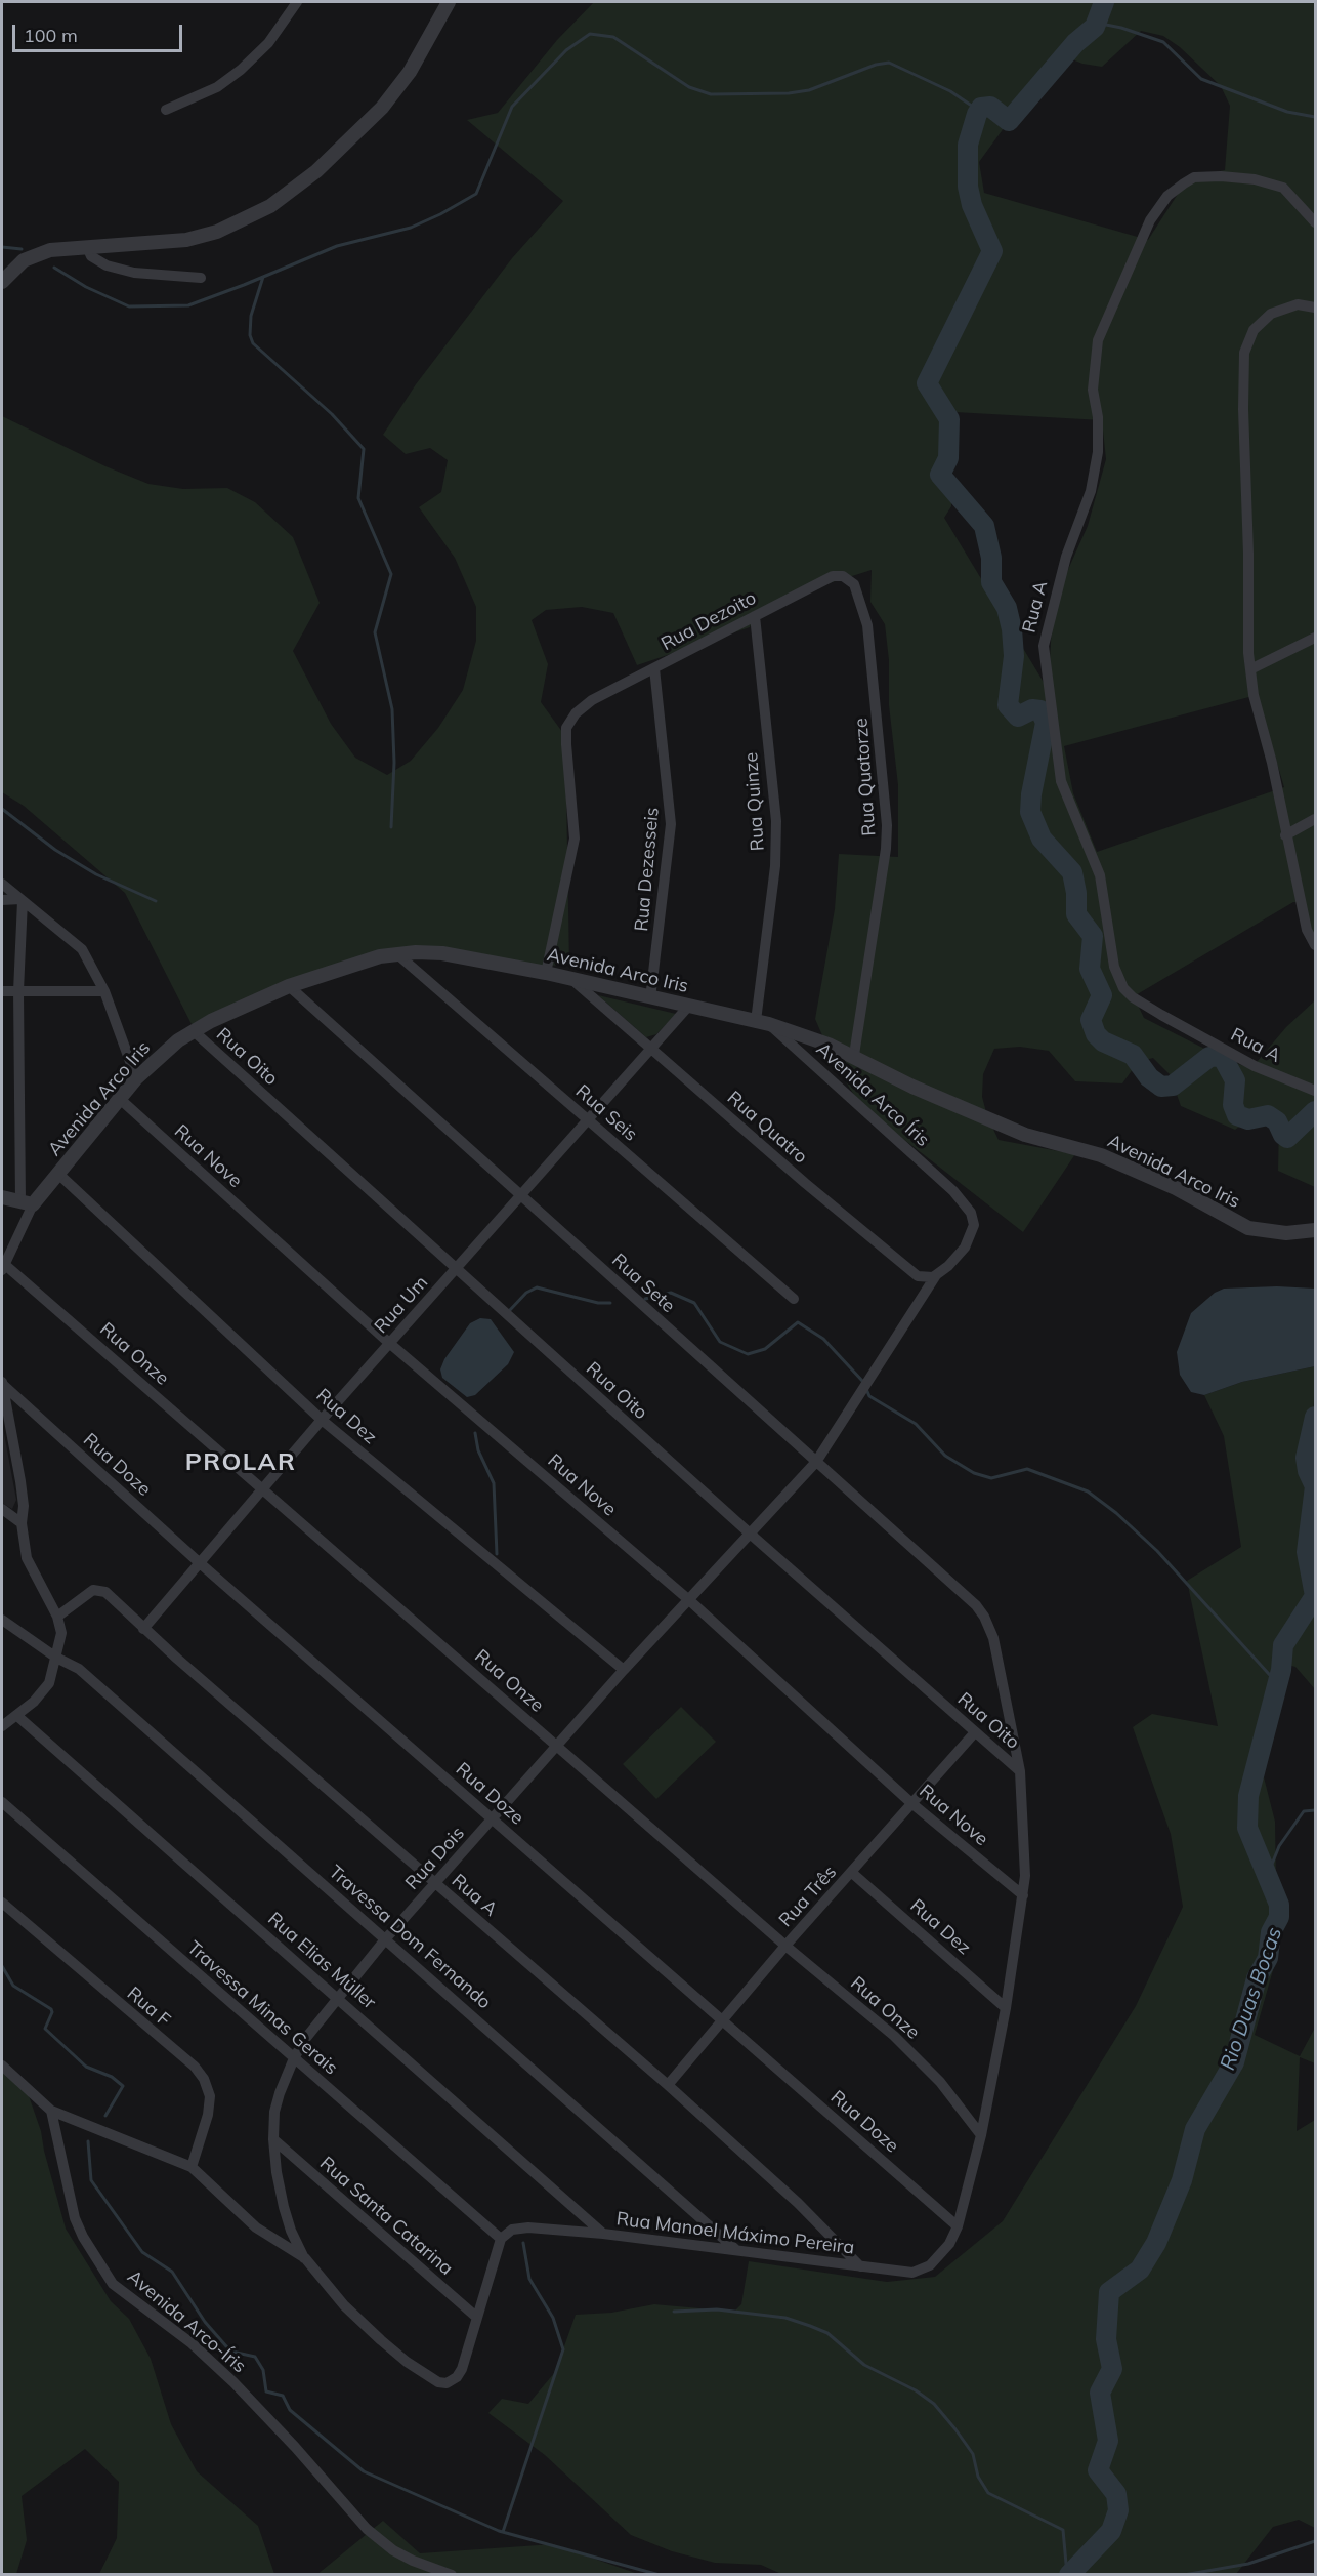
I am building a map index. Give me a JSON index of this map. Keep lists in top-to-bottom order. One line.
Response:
{"streets":{"street":["Rua A","Rua Dezoito","Rua Quatorze","Rua Quinze","Rua Dezesseis","Avenida Arco Iris","Rua Oito","Avenida Arco Íris","Rua Seis","Rua Quatro","Rua Nove","Rua Sete","Rua Um","Rua Onze","Rua Dez","Rua Doze","Rua Dois","Rua Três","Travessa Dom Fernando","Rua Elias Müller","Rua F","Travessa Minas Gerais","Rua Santa Catarina","Rua Manoel Máximo Pereira","Avenida Arco-Íris"]},"crossings":[["Rua A","Rua Um"],["Rua A","Rua Dois"],["Rua A","Rua Três"],["Rua A","Rua Manoel Máximo Pereira"],["Rua Dezoito","Rua Quatorze"],["Rua Dezoito","Rua Quinze"],["Rua Dezoito","Rua Dezesseis"],["Rua Dezoito","Avenida Arco Iris"],["Rua Quatorze","Avenida Arco Iris"],["Rua Quinze","Avenida Arco Iris"],["Rua Quinze","Avenida Arco Íris"],["Rua Dezesseis","Avenida Arco Iris"],["Avenida Arco Iris","Rua Oito"],["Avenida Arco Iris","Avenida Arco Íris"],["Avenida Arco Iris","Rua Seis"],["Avenida Arco Iris","Rua Quatro"],["Avenida Arco Iris","Rua Nove"],["Avenida Arco Iris","Rua Sete"],["Avenida Arco Iris","Rua Um"],["Avenida Arco Iris","Rua Onze"],["Avenida Arco Iris","Rua Dez"],["Rua Oito","Rua Um"],["Rua Oito","Rua Dois"],["Rua Oito","Rua Três"],["Rua Oito","Rua Manoel Máximo Pereira"],["Avenida Arco Íris","Rua Quatro"],["Avenida Arco Íris","Rua Dois"],["Rua Seis","Rua Um"],["Rua Quatro","Rua Um"],["Rua Quatro","Rua Dois"],["Rua Nove","Rua Um"],["Rua Nove","Rua Dois"],["Rua Nove","Rua Três"],["Rua Nove","Rua Manoel Máximo Pereira"],["Rua Sete","Rua Um"],["Rua Sete","Rua Dois"],["Rua Sete","Rua Manoel Máximo Pereira"],["Rua Um","Rua Onze"],["Rua Um","Rua Dez"],["Rua Um","Rua Doze"],["Rua Onze","Rua Dois"],["Rua Onze","Rua Três"],["Rua Onze","Rua Manoel Máximo Pereira"],["Rua Dez","Rua Dois"],["Rua Dez","Rua Três"],["Rua Dez","Rua Manoel Máximo Pereira"],["Rua Doze","Rua Dois"],["Rua Doze","Rua Três"],["Rua Doze","Rua Manoel Máximo Pereira"],["Rua Dois","Travessa Dom Fernando"],["Rua Dois","Rua Elias Müller"],["Rua Dois","Travessa Minas Gerais"],["Rua Dois","Rua Santa Catarina"],["Travessa Dom Fernando","Rua Manoel Máximo Pereira"],["Rua Elias Müller","Rua Manoel Máximo Pereira"],["Travessa Minas Gerais","Rua Manoel Máximo Pereira"]],"districts":["PROLAR"],"water":["Rio Duas Bocas"],"scale_bar":"100 m"}
